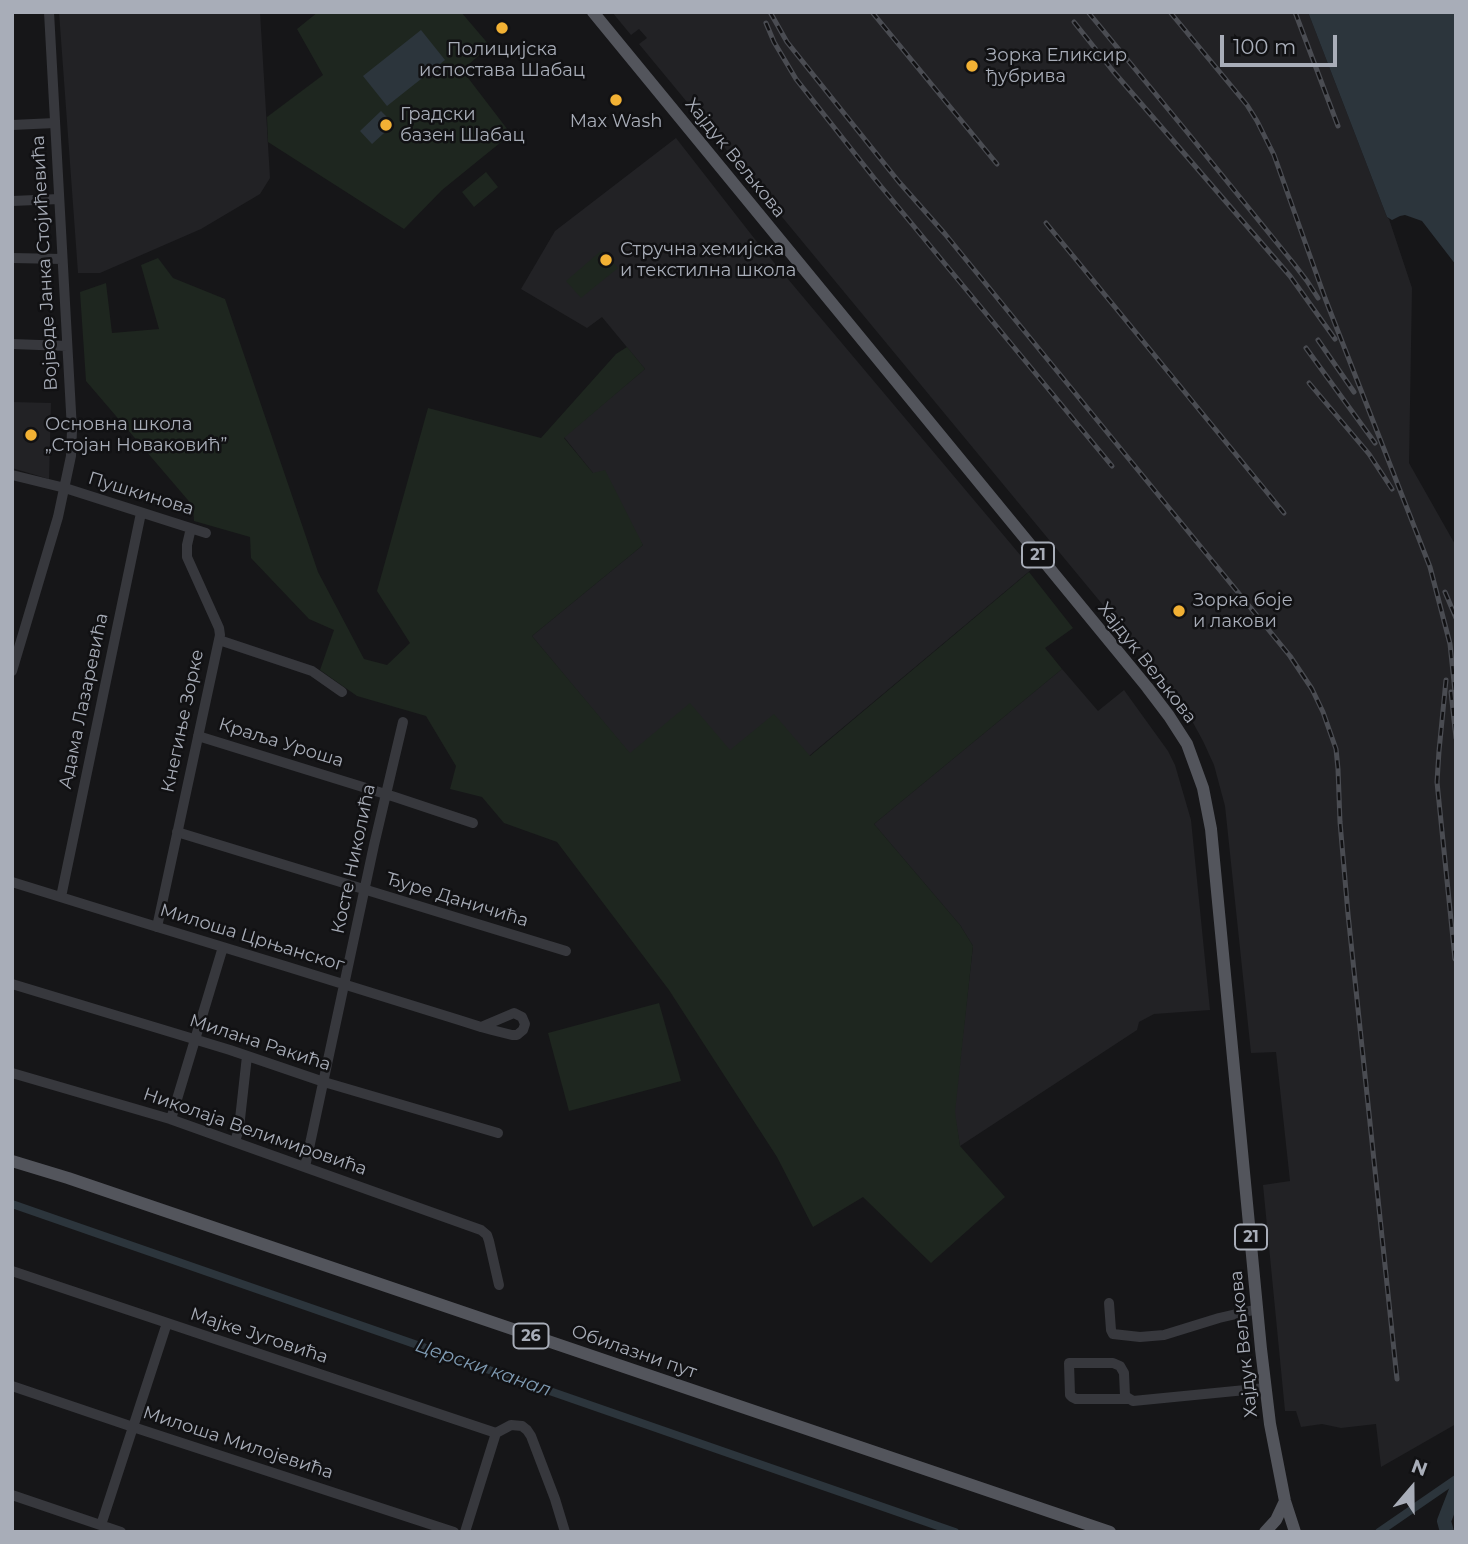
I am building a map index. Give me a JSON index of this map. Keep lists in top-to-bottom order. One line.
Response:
{"streets":{"main road":["Хајдук Вељкова","21","26","Обилазни пут"],"street":["Војводе Јанка Стојићевића","Пушкинова","Адама Лазаревића","Кнегиње Зорке","Краља Уроша","Косте Николића","Ђуре Даничића","Милоша Црњанског","Милана Ракића","Николаја Велимировића","Мајке Југовића","Милоша Милојевића"]},"crossings":[["Хајдук Вељкова","21"],["Војводе Јанка Стојићевића","Пушкинова"],["Пушкинова","Адама Лазаревића"],["Пушкинова","Кнегиње Зорке"],["Адама Лазаревића","Милоша Црњанског"],["Кнегиње Зорке","Краља Уроша"],["Кнегиње Зорке","Ђуре Даничића"],["Кнегиње Зорке","Милоша Црњанског"],["Краља Уроша","Косте Николића"],["Косте Николића","Ђуре Даничића"],["Косте Николића","Милоша Црњанског"],["Косте Николића","Милана Ракића"],["Косте Николића","Николаја Велимировића"]],"water":["Церски канал"],"places":["Полицијска испостава Шабац","Зорка Еликсир ђубрива","Max Wash","Градски базен Шабац","Стручна хемијска и текстилна школа","Основна школа „Стојан Новаковић”","Зорка боје и лакови"],"scale_bar":"100 m","north":"top"}
